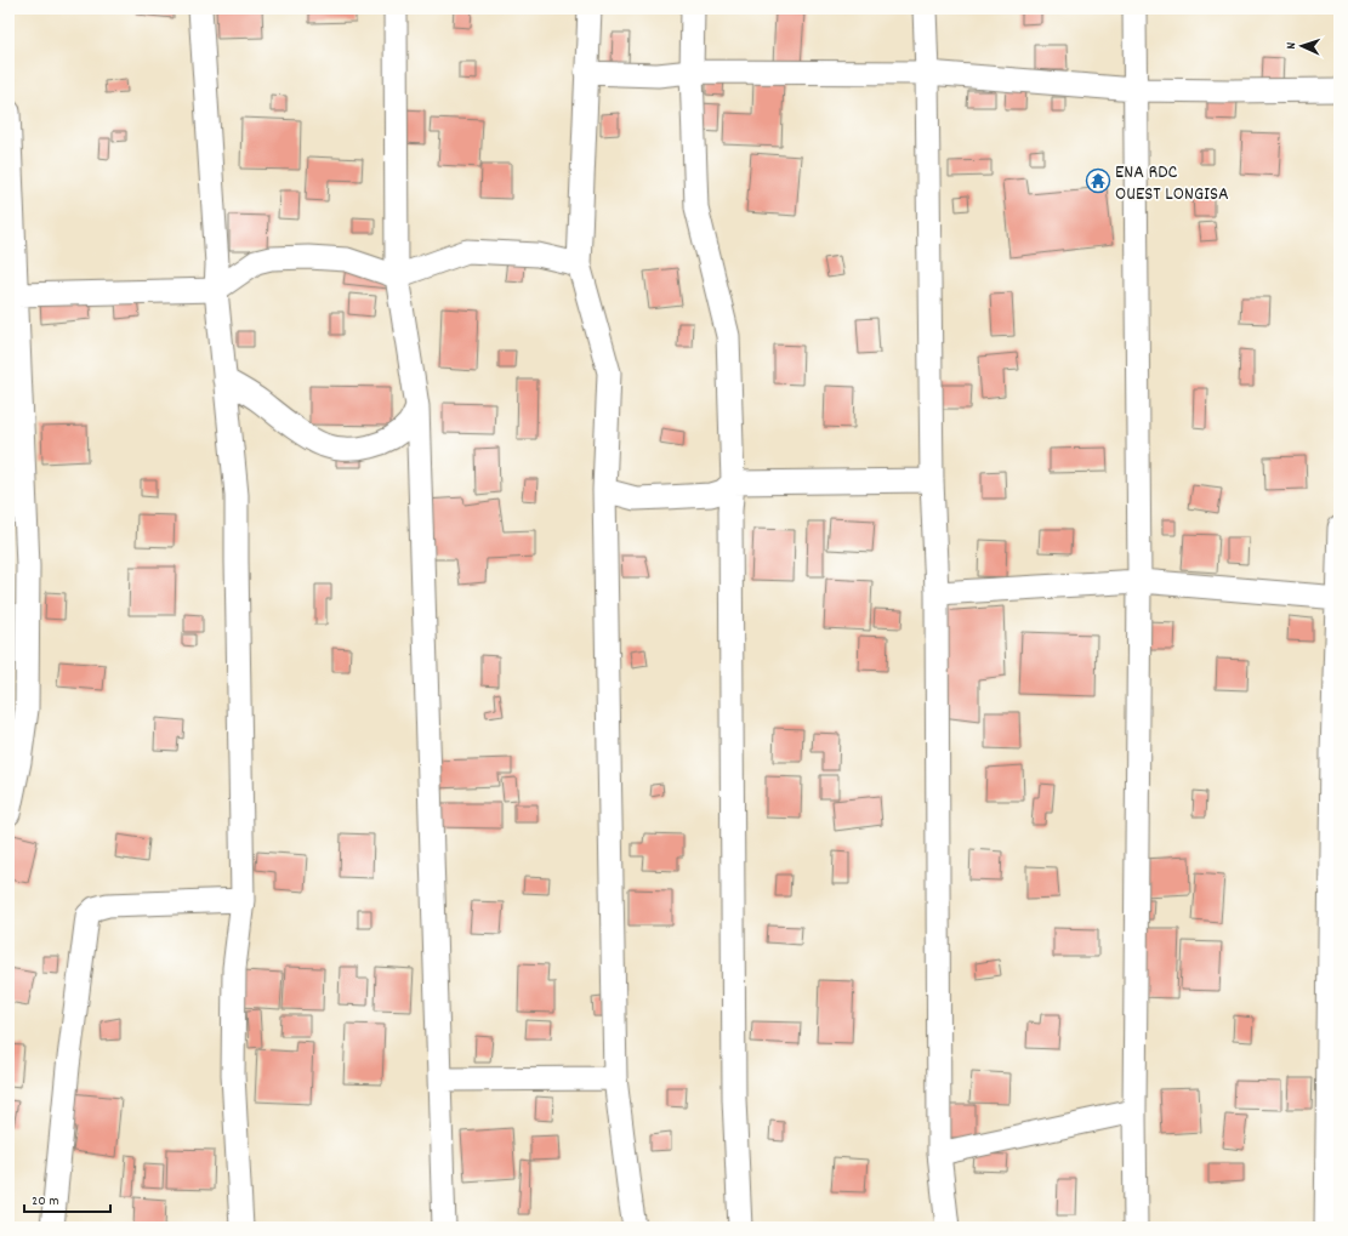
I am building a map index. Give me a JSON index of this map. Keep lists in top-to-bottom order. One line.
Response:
{"places":{"temple":["ENA RDC OUEST LONGISA"]},"scale_bar":"20 m","north":"left"}
